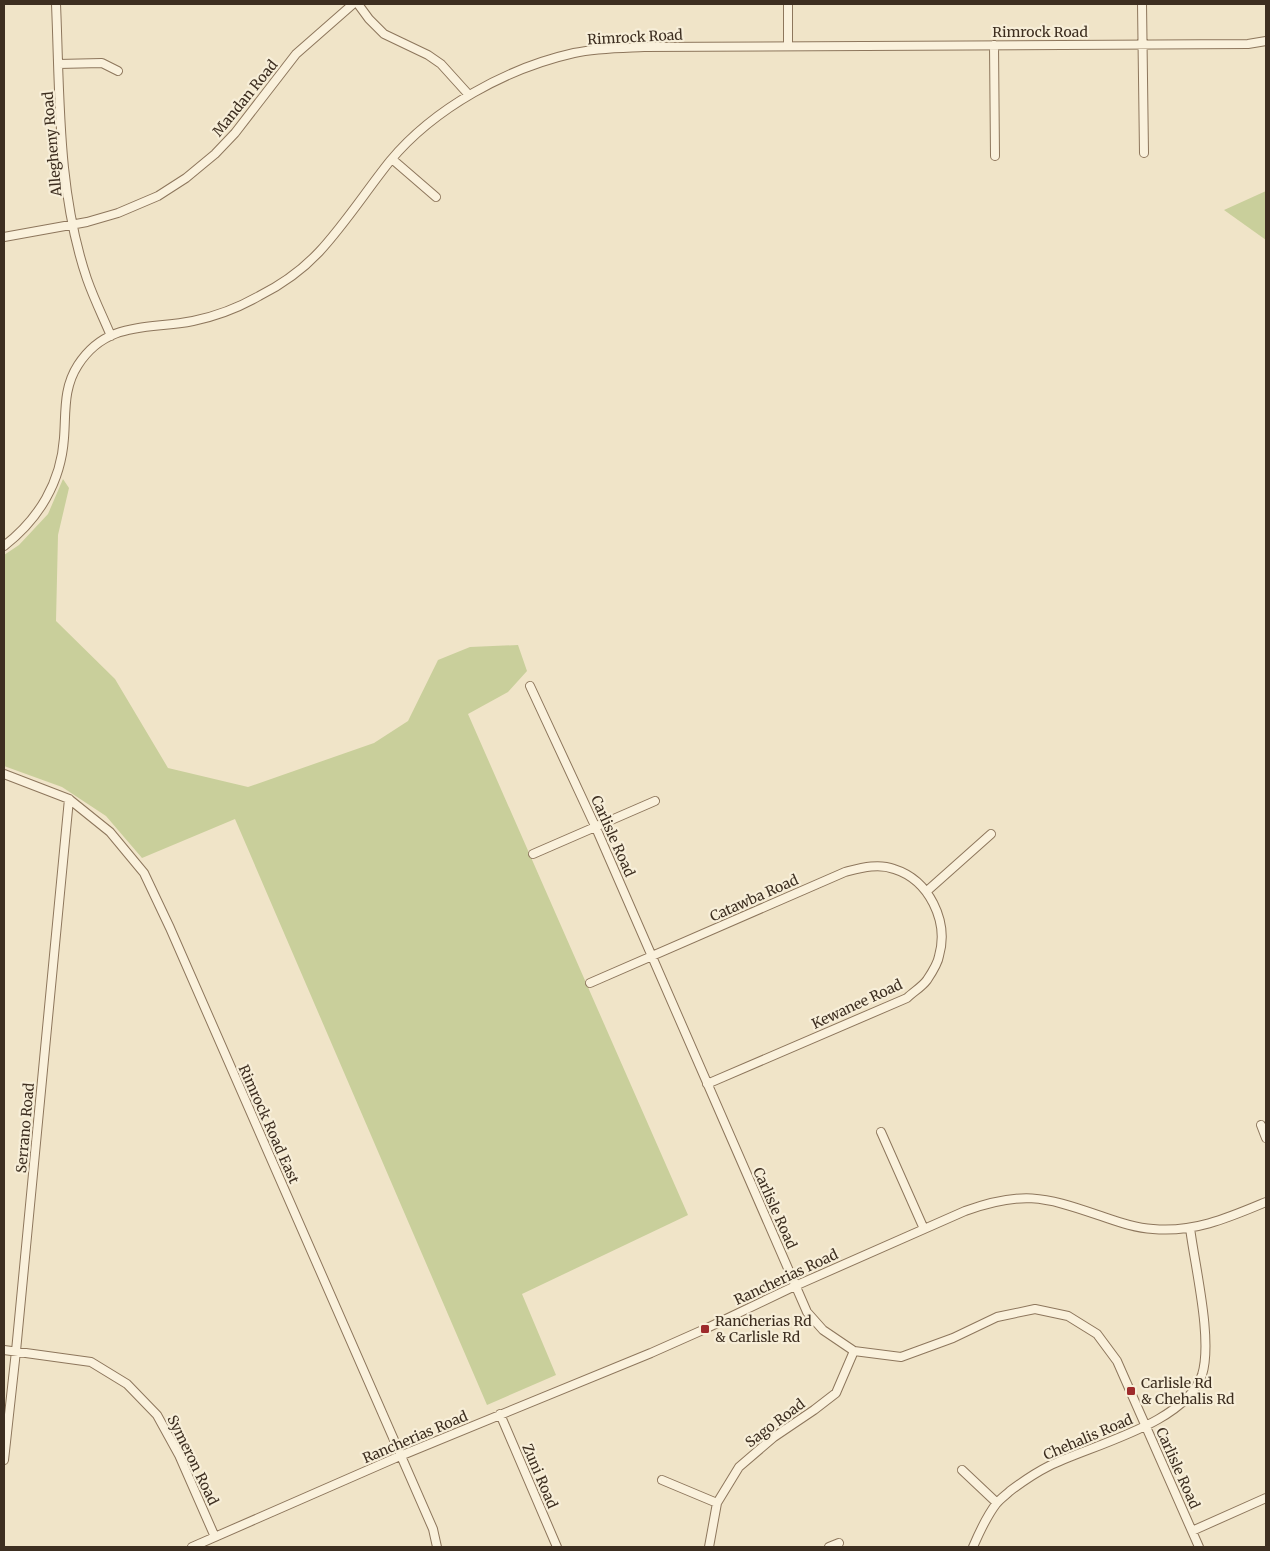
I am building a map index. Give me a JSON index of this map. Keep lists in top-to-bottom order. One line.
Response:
{"streets":{"street":["Rimrock Road","Mandan Road","Allegheny Road","Carlisle Road","Catawba Road","Kewanee Road","Rimrock Road East","Serrano Road","Rancherias Road","Sago Road","Chehalis Road","Symeron Road","Zuni Road"]},"crossings":[["Rimrock Road","Allegheny Road"],["Mandan Road","Allegheny Road"],["Carlisle Road","Catawba Road"],["Carlisle Road","Kewanee Road"],["Carlisle Road","Rancherias Road"],["Carlisle Road","Sago Road"],["Carlisle Road","Chehalis Road"],["Catawba Road","Kewanee Road"],["Rimrock Road East","Serrano Road"],["Rimrock Road East","Rancherias Road"],["Serrano Road","Symeron Road"],["Rancherias Road","Chehalis Road"],["Rancherias Road","Symeron Road"],["Rancherias Road","Zuni Road"]],"places":{"transit":["Rancherias Rd & Carlisle Rd","Carlisle Rd & Chehalis Rd"]}}
